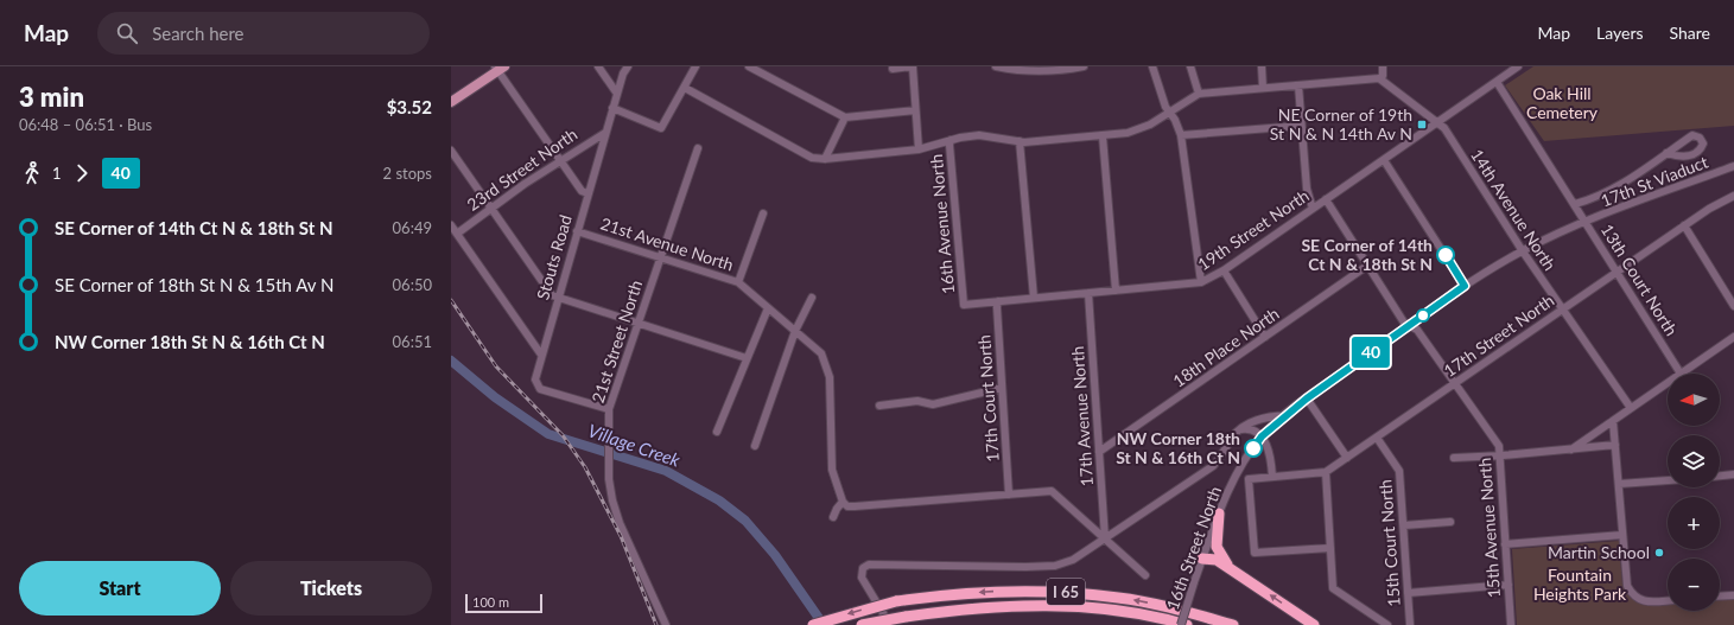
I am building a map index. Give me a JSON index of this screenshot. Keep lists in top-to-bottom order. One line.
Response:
{"streets":{"highway":["I 65"],"street":["23rd Street North","17th St Viaduct","14th Avenue North","16th Avenue North","19th Street North","21st Avenue North","Stouts Road","13th Court North","17th Street North","21st Street North","18th Place North","17th Court North","17th Avenue North","15th Avenue North","15th Court North","16th Street North"]},"crossings":[["23rd Street North","Stouts Road"],["17th St Viaduct","14th Avenue North"],["17th St Viaduct","13th Court North"],["17th St Viaduct","15th Avenue North"],["17th St Viaduct","16th Street North"],["14th Avenue North","19th Street North"],["14th Avenue North","17th Street North"],["16th Avenue North","19th Street North"],["19th Street North","13th Court North"],["19th Street North","17th Court North"],["19th Street North","17th Avenue North"],["19th Street North","15th Avenue North"],["21st Avenue North","Stouts Road"],["21st Avenue North","21st Street North"],["Stouts Road","21st Street North"],["13th Court North","17th Street North"],["17th Street North","15th Avenue North"],["17th Street North","15th Court North"],["18th Place North","17th Avenue North"],["18th Place North","15th Avenue North"],["15th Avenue North","16th Street North"]],"water":["Village Creek"],"parks":["Oak Hill Cemetery","Fountain Heights Park"],"places":{"transit":["NE Corner of 19th St N & N 14th Av N"],"other":["SE Corner of 14th Ct N & 18th St N","NW Corner 18th St N & 16th Ct N","Martin School"]},"lines":["bus line 40"],"scale_bar":"100 m","north":"left","page":{"header":"Map","search":"Search here","nav":["Map","Layers","Share"],"heading":["3 min","06:48 – 06:51 · Bus","$3.52"],"on_map":"40","legs":["1","40","2 stops"],"list":[{"name":"SE Corner of 14th Ct N & 18th St N","value":"06:49"},{"name":"SE Corner of 18th St N & 15th Av N","value":"06:50"},{"name":"NW Corner 18th St N & 16th Ct N","value":"06:51"}],"map_buttons":["+","−"],"buttons":["Start","Tickets"],"scale":"100 m"}}
